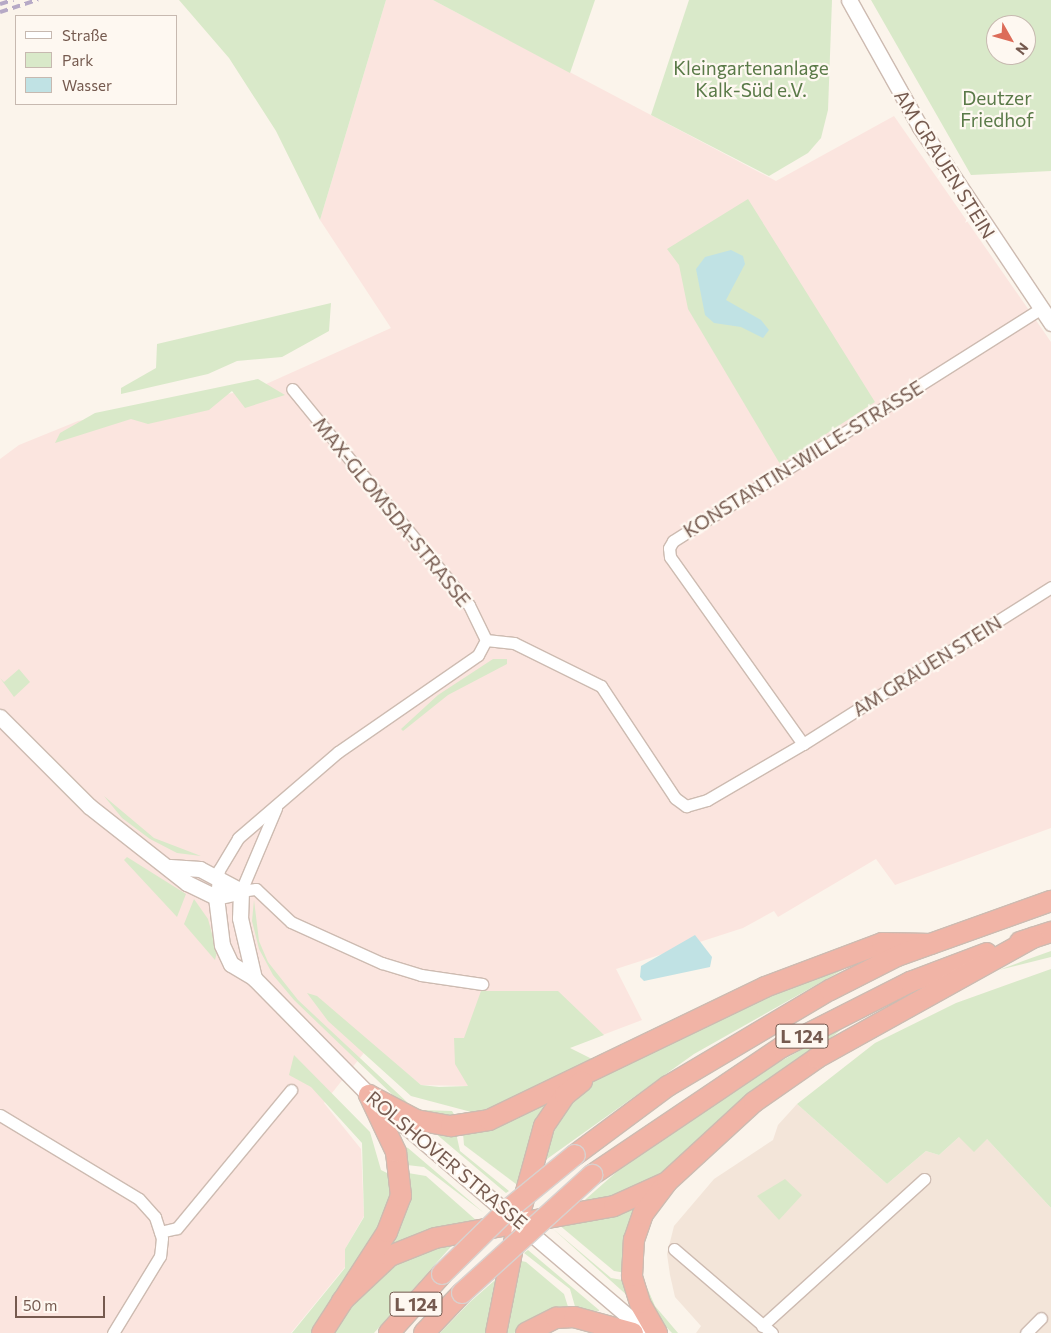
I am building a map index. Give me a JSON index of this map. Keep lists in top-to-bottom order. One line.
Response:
{"streets":{"highway":["L 124"],"street":["AM GRAUEN STEIN","KONSTANTIN-WILLE-STRASSE","MAX-GLOMSDA-STRASSE","ROLSHOVER STRASSE"]},"crossings":[["AM GRAUEN STEIN","KONSTANTIN-WILLE-STRASSE"]],"parks":["Kleingartenanlage Kalk-Süd e.V.","Deutzer Friedhof"],"legend":["Straße","Park","Wasser"],"scale_bar":"50 m","north":"bottom right"}
